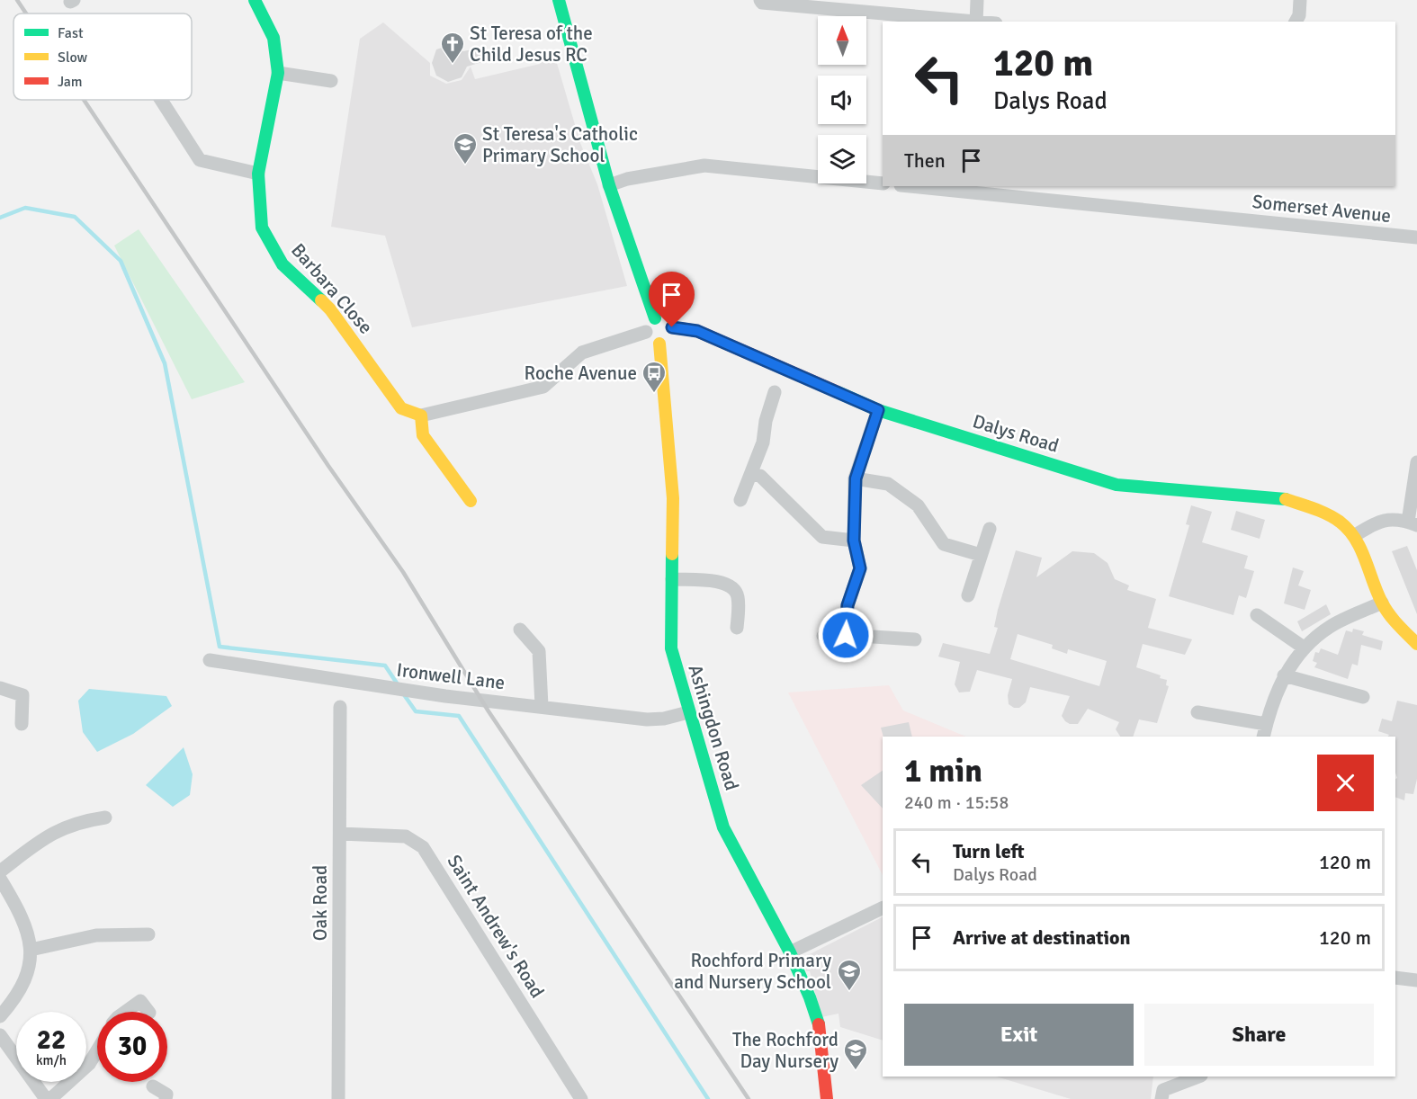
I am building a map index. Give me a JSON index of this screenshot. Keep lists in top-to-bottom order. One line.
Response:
{"streets":{"street":["Somerset Avenue","Barbara Close","Dalys Road","Ironwell Lane","Ashingdon Road","Oak Road","Saint Andrew's Road"]},"crossings":[["Dalys Road","Ashingdon Road"],["Ironwell Lane","Ashingdon Road"],["Oak Road","Saint Andrew's Road"]],"places":{"church":["St Teresa of the Child Jesus RC"],"school or university":["St Teresa's Catholic Primary School","Rochford Primary and Nursery School","The Rochford Day Nursery"],"bus stop":["Roche Avenue"]},"legend":["Fast","Slow","Jam"],"north":"top","page":{"turn":["120 m","Dalys Road"],"then":"Then","heading":["1 min","240 m · 15:58"],"list":[{"name":"Turn left","note":"Dalys Road","value":"120 m"},{"name":"Arrive at destination","value":"120 m"}],"buttons":["Exit","Share"],"speed":"22 km/h","limit":"30"}}
